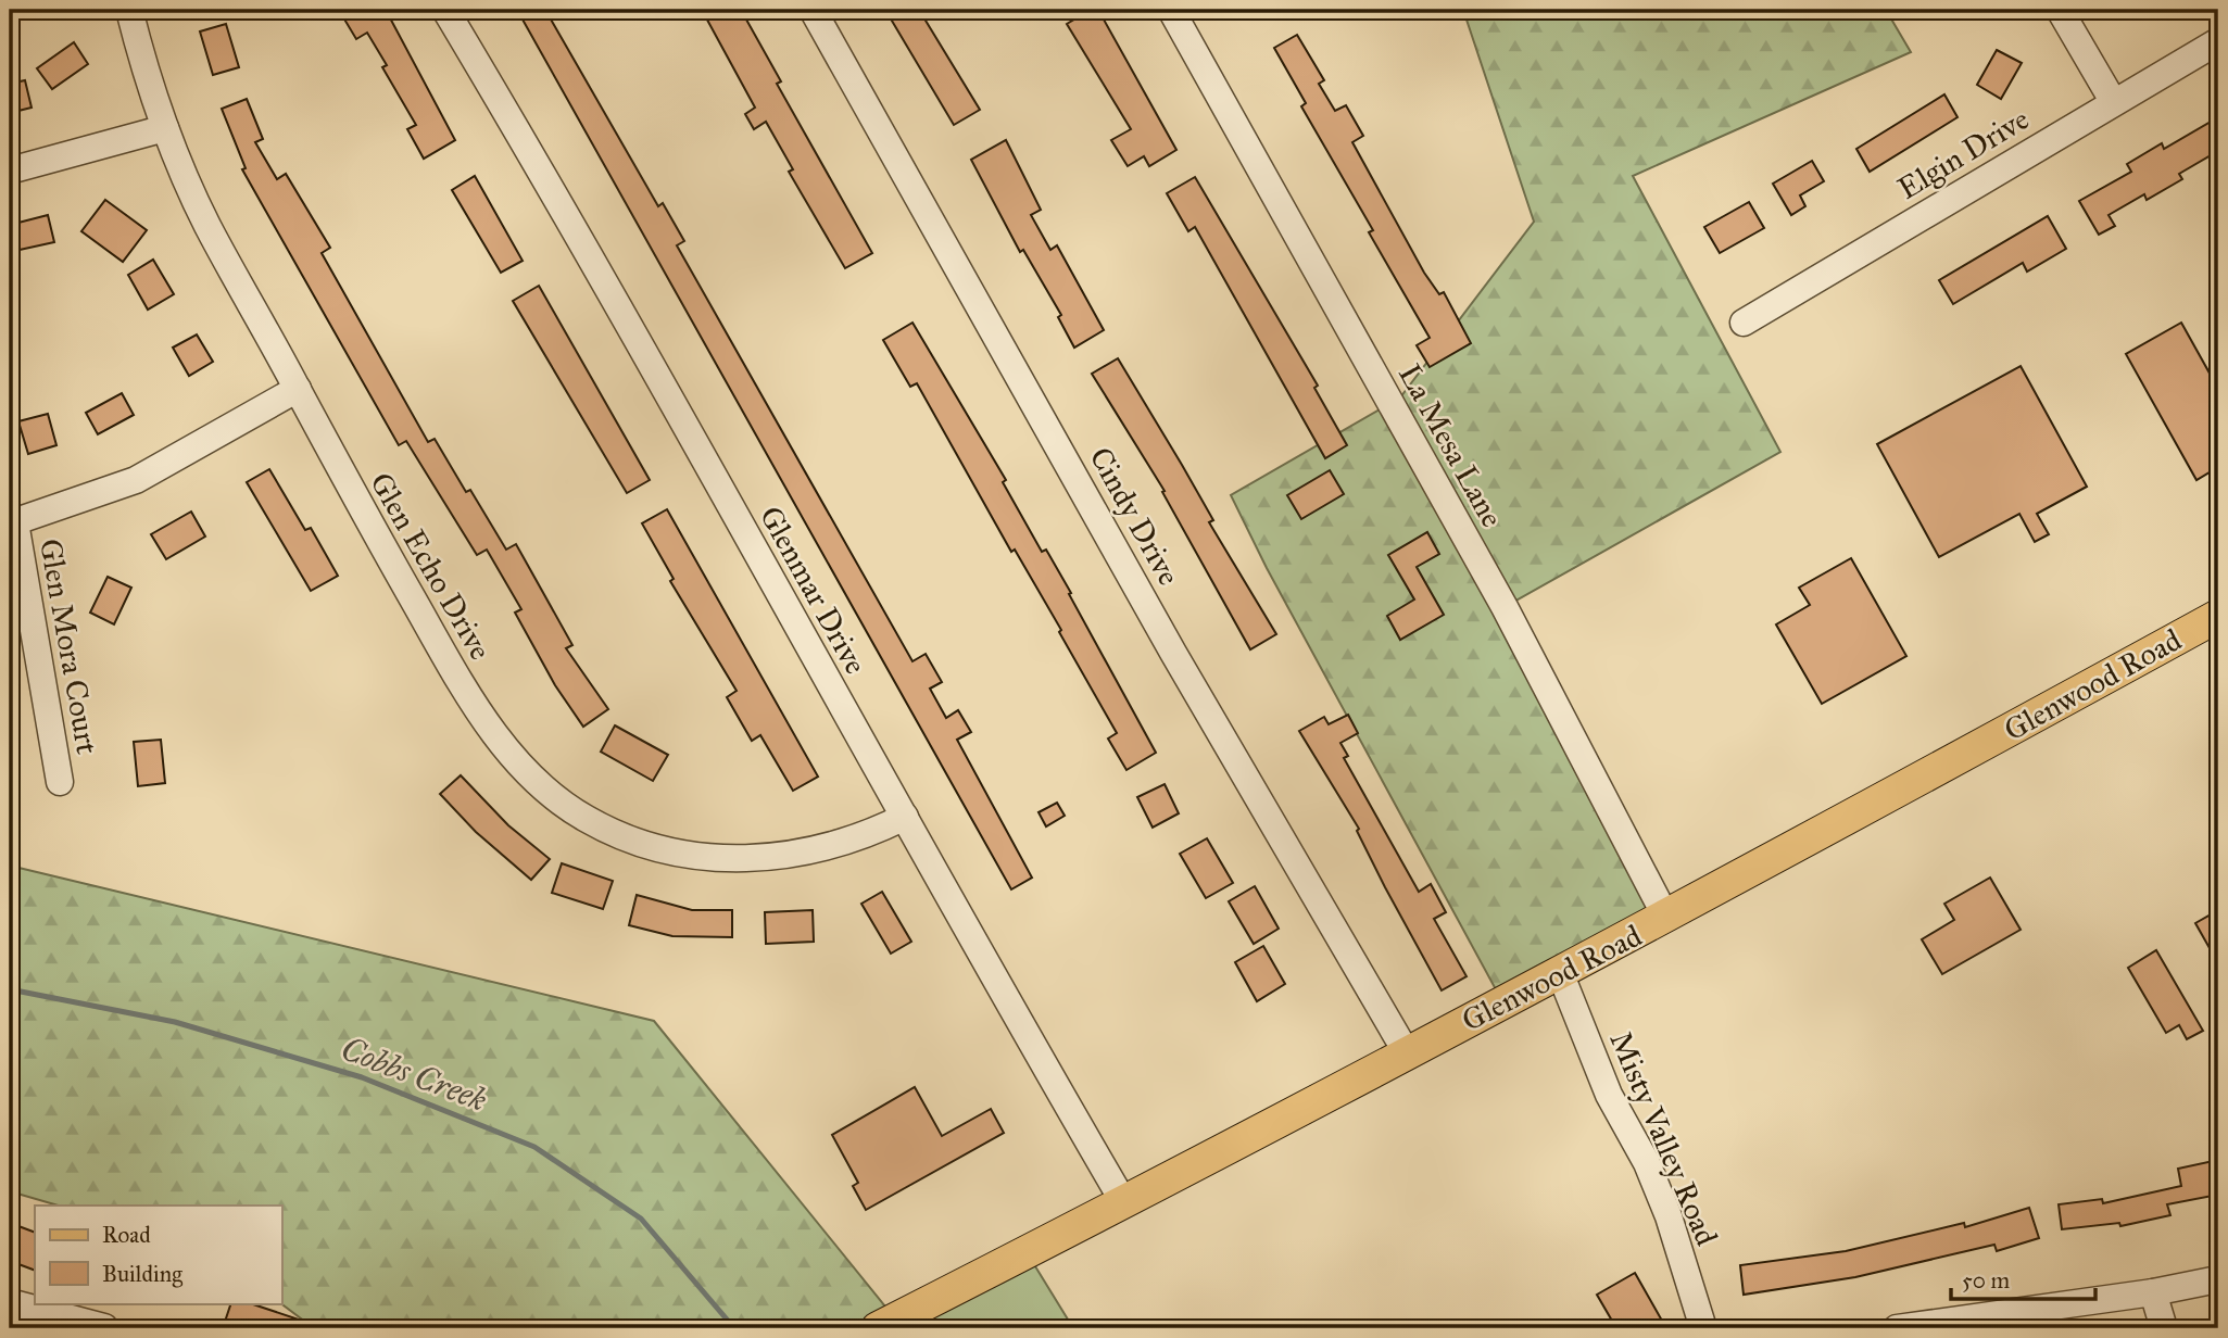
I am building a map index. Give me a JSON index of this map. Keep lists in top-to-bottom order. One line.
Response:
{"streets":{"main road":["Glenwood Road"],"street":["Elgin Drive","La Mesa Lane","Cindy Drive","Glen Echo Drive","Glenmar Drive","Glen Mora Court","Misty Valley Road"]},"crossings":[["La Mesa Lane","Glenwood Road"],["Cindy Drive","Glenwood Road"],["Glen Echo Drive","Glenmar Drive"],["Glenmar Drive","Glenwood Road"],["Glenwood Road","Misty Valley Road"]],"water":["Cobbs Creek"],"legend":["Road","Building"],"scale_bar":"50 m"}
